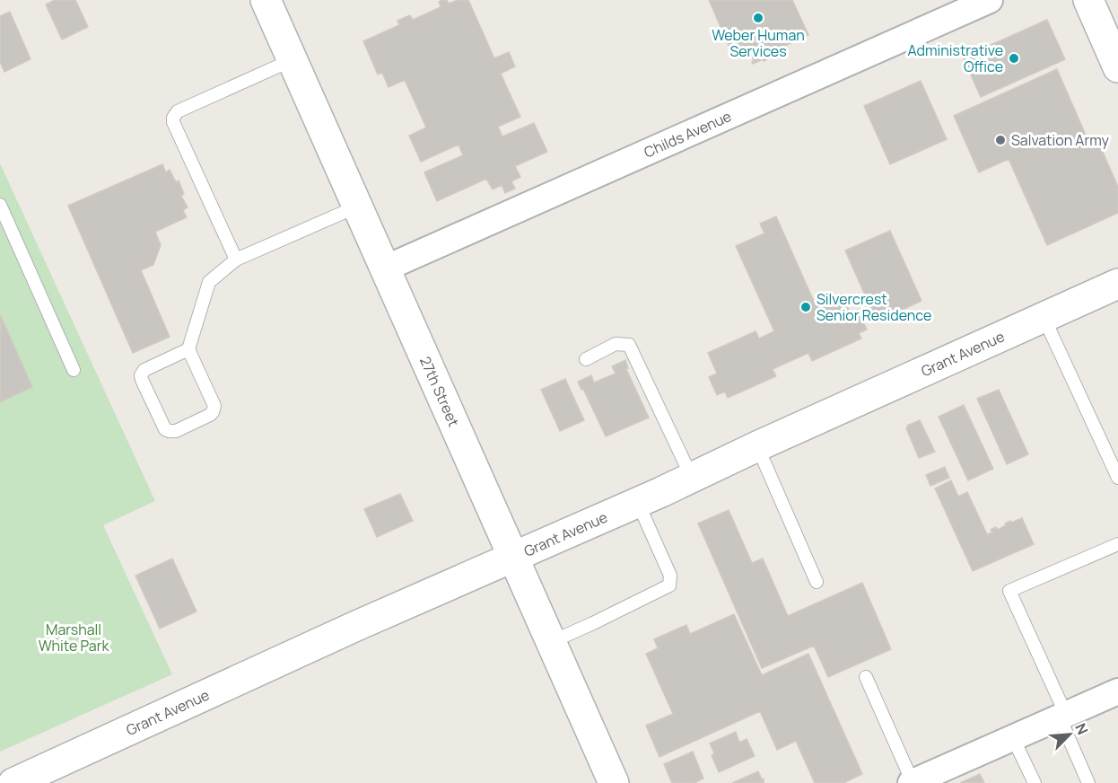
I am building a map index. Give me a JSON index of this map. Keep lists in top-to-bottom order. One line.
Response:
{"streets":{"street":["Childs Avenue","Grant Avenue","27th Street"]},"crossings":[["Childs Avenue","27th Street"],["Grant Avenue","27th Street"]],"parks":["Marshall White Park"],"places":["Weber Human Services","Administrative Office","Salvation Army","Silvercrest Senior Residence"],"north":"top right"}
